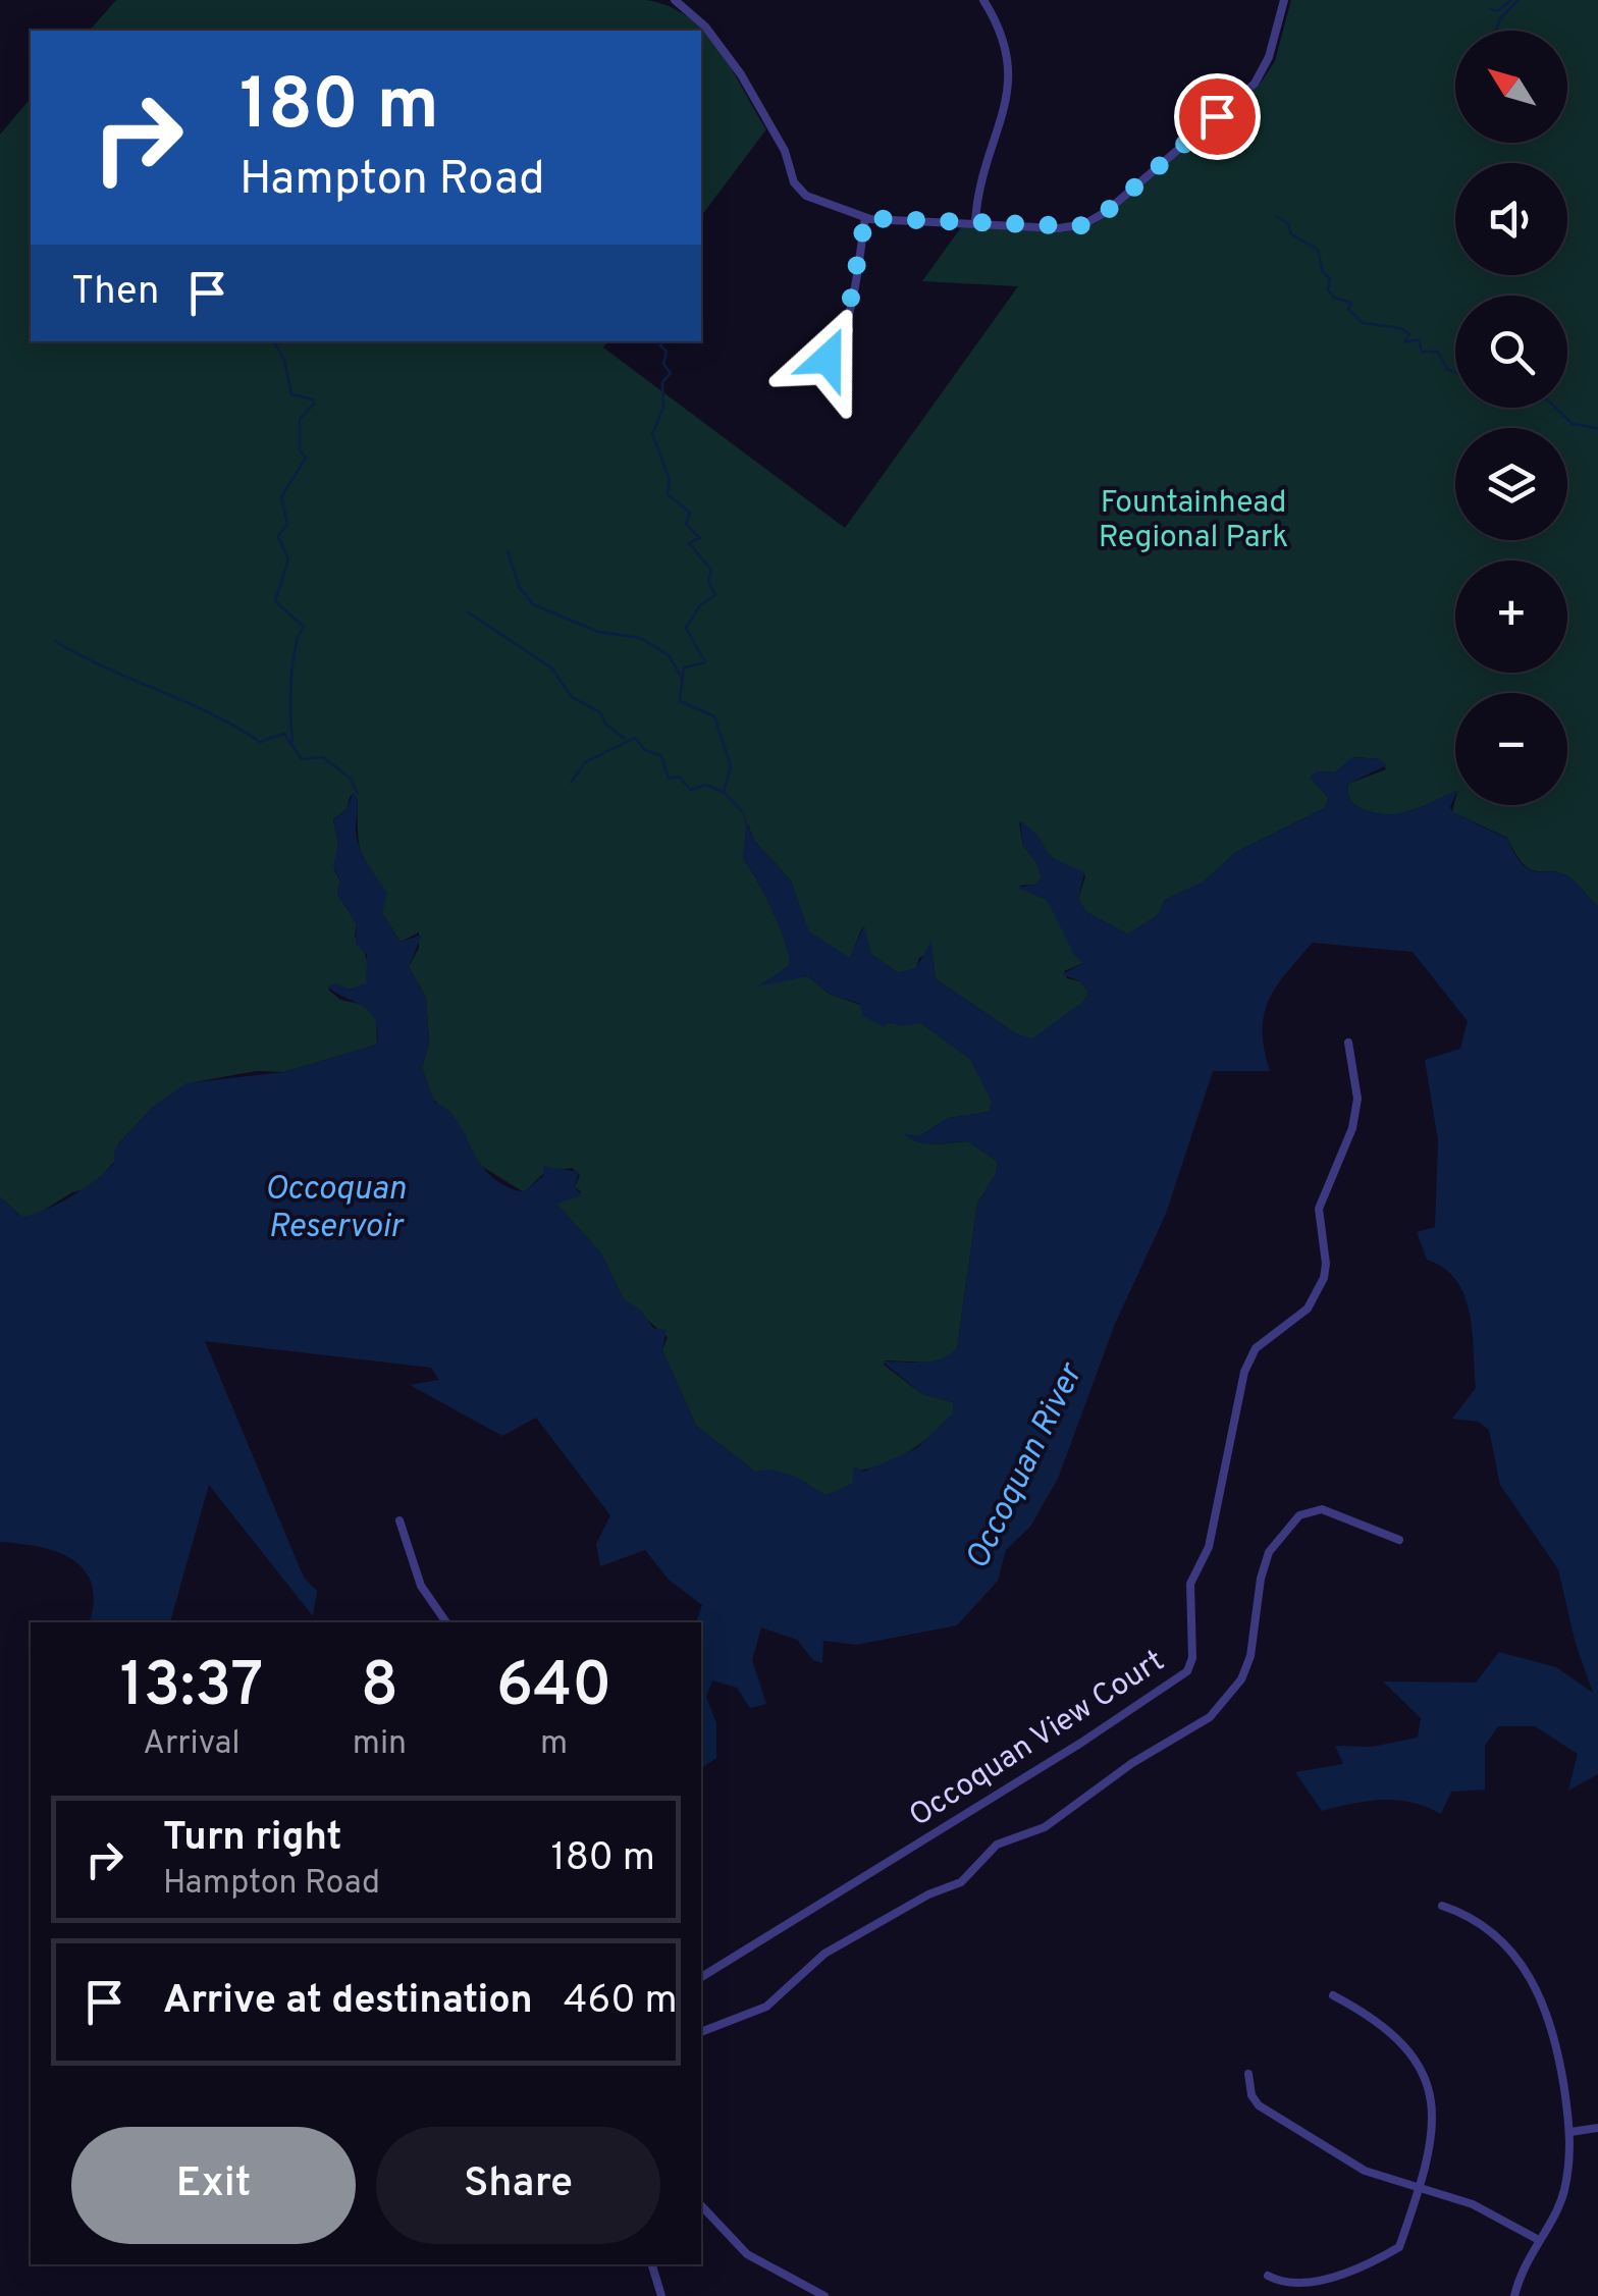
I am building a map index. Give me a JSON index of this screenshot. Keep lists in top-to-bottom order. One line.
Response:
{"streets":{"street":["Occoquan View Court"]},"water":["Occoquan Reservoir","Occoquan River"],"parks":["Fountainhead Regional Park"],"north":"top left","page":{"map_buttons":["+","−"],"turn":["180 m","Hampton Road"],"then":"Then","eta":["13:37","Arrival","8","min","640","m"],"list":[{"name":"Turn right","note":"Hampton Road","value":"180 m"},{"name":"Arrive at destination","value":"460 m"}],"buttons":["Exit","Share"]}}
